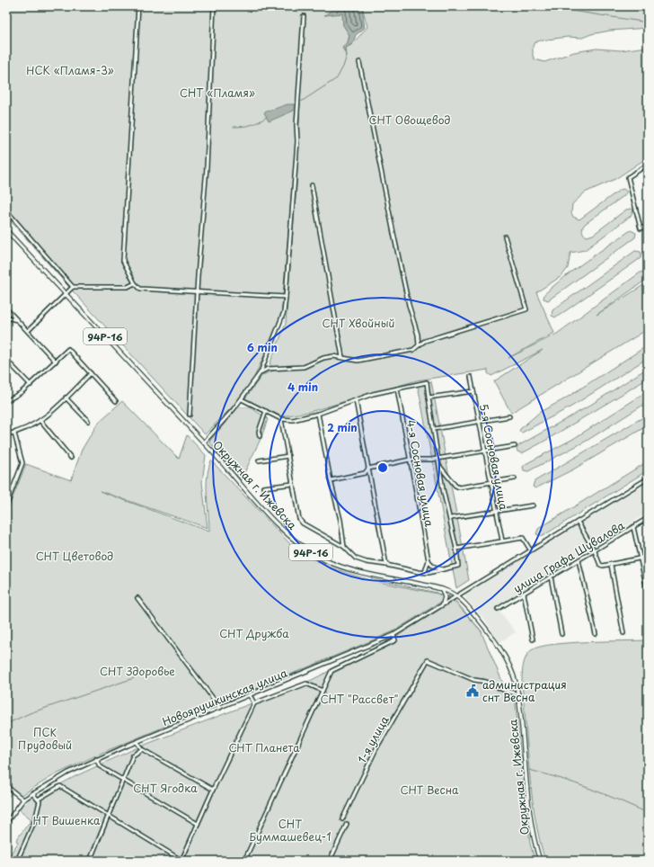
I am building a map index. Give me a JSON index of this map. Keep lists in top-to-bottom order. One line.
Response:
{"streets":{"main road":["94Р-16","Окружная г. Ижевска"],"street":["5-я Сосновая улица","4-я Сосновая улица","улица Графа Шувалова","Новоярушкинская улица","1-я улица"]},"crossings":[["Окружная г. Ижевска","Новоярушкинская улица"],["Окружная г. Ижевска","1-я улица"]],"parks":["НСК «Пламя-3»","СНТ «Пламя»","СНТ Овощевод","СНТ Хвойный","СНТ Цветовод","СНТ Дружба","СНТ Здоровье","СНТ \"Рассвет\"","ПСК Прудовый","СНТ Планета","СНТ Ягодка","СНТ Весна","НТ Вишенка","СНТ Буммашевец-1"],"places":{"public building":["администрация снт Весна"]},"rings":["6 min","4 min","2 min"]}
